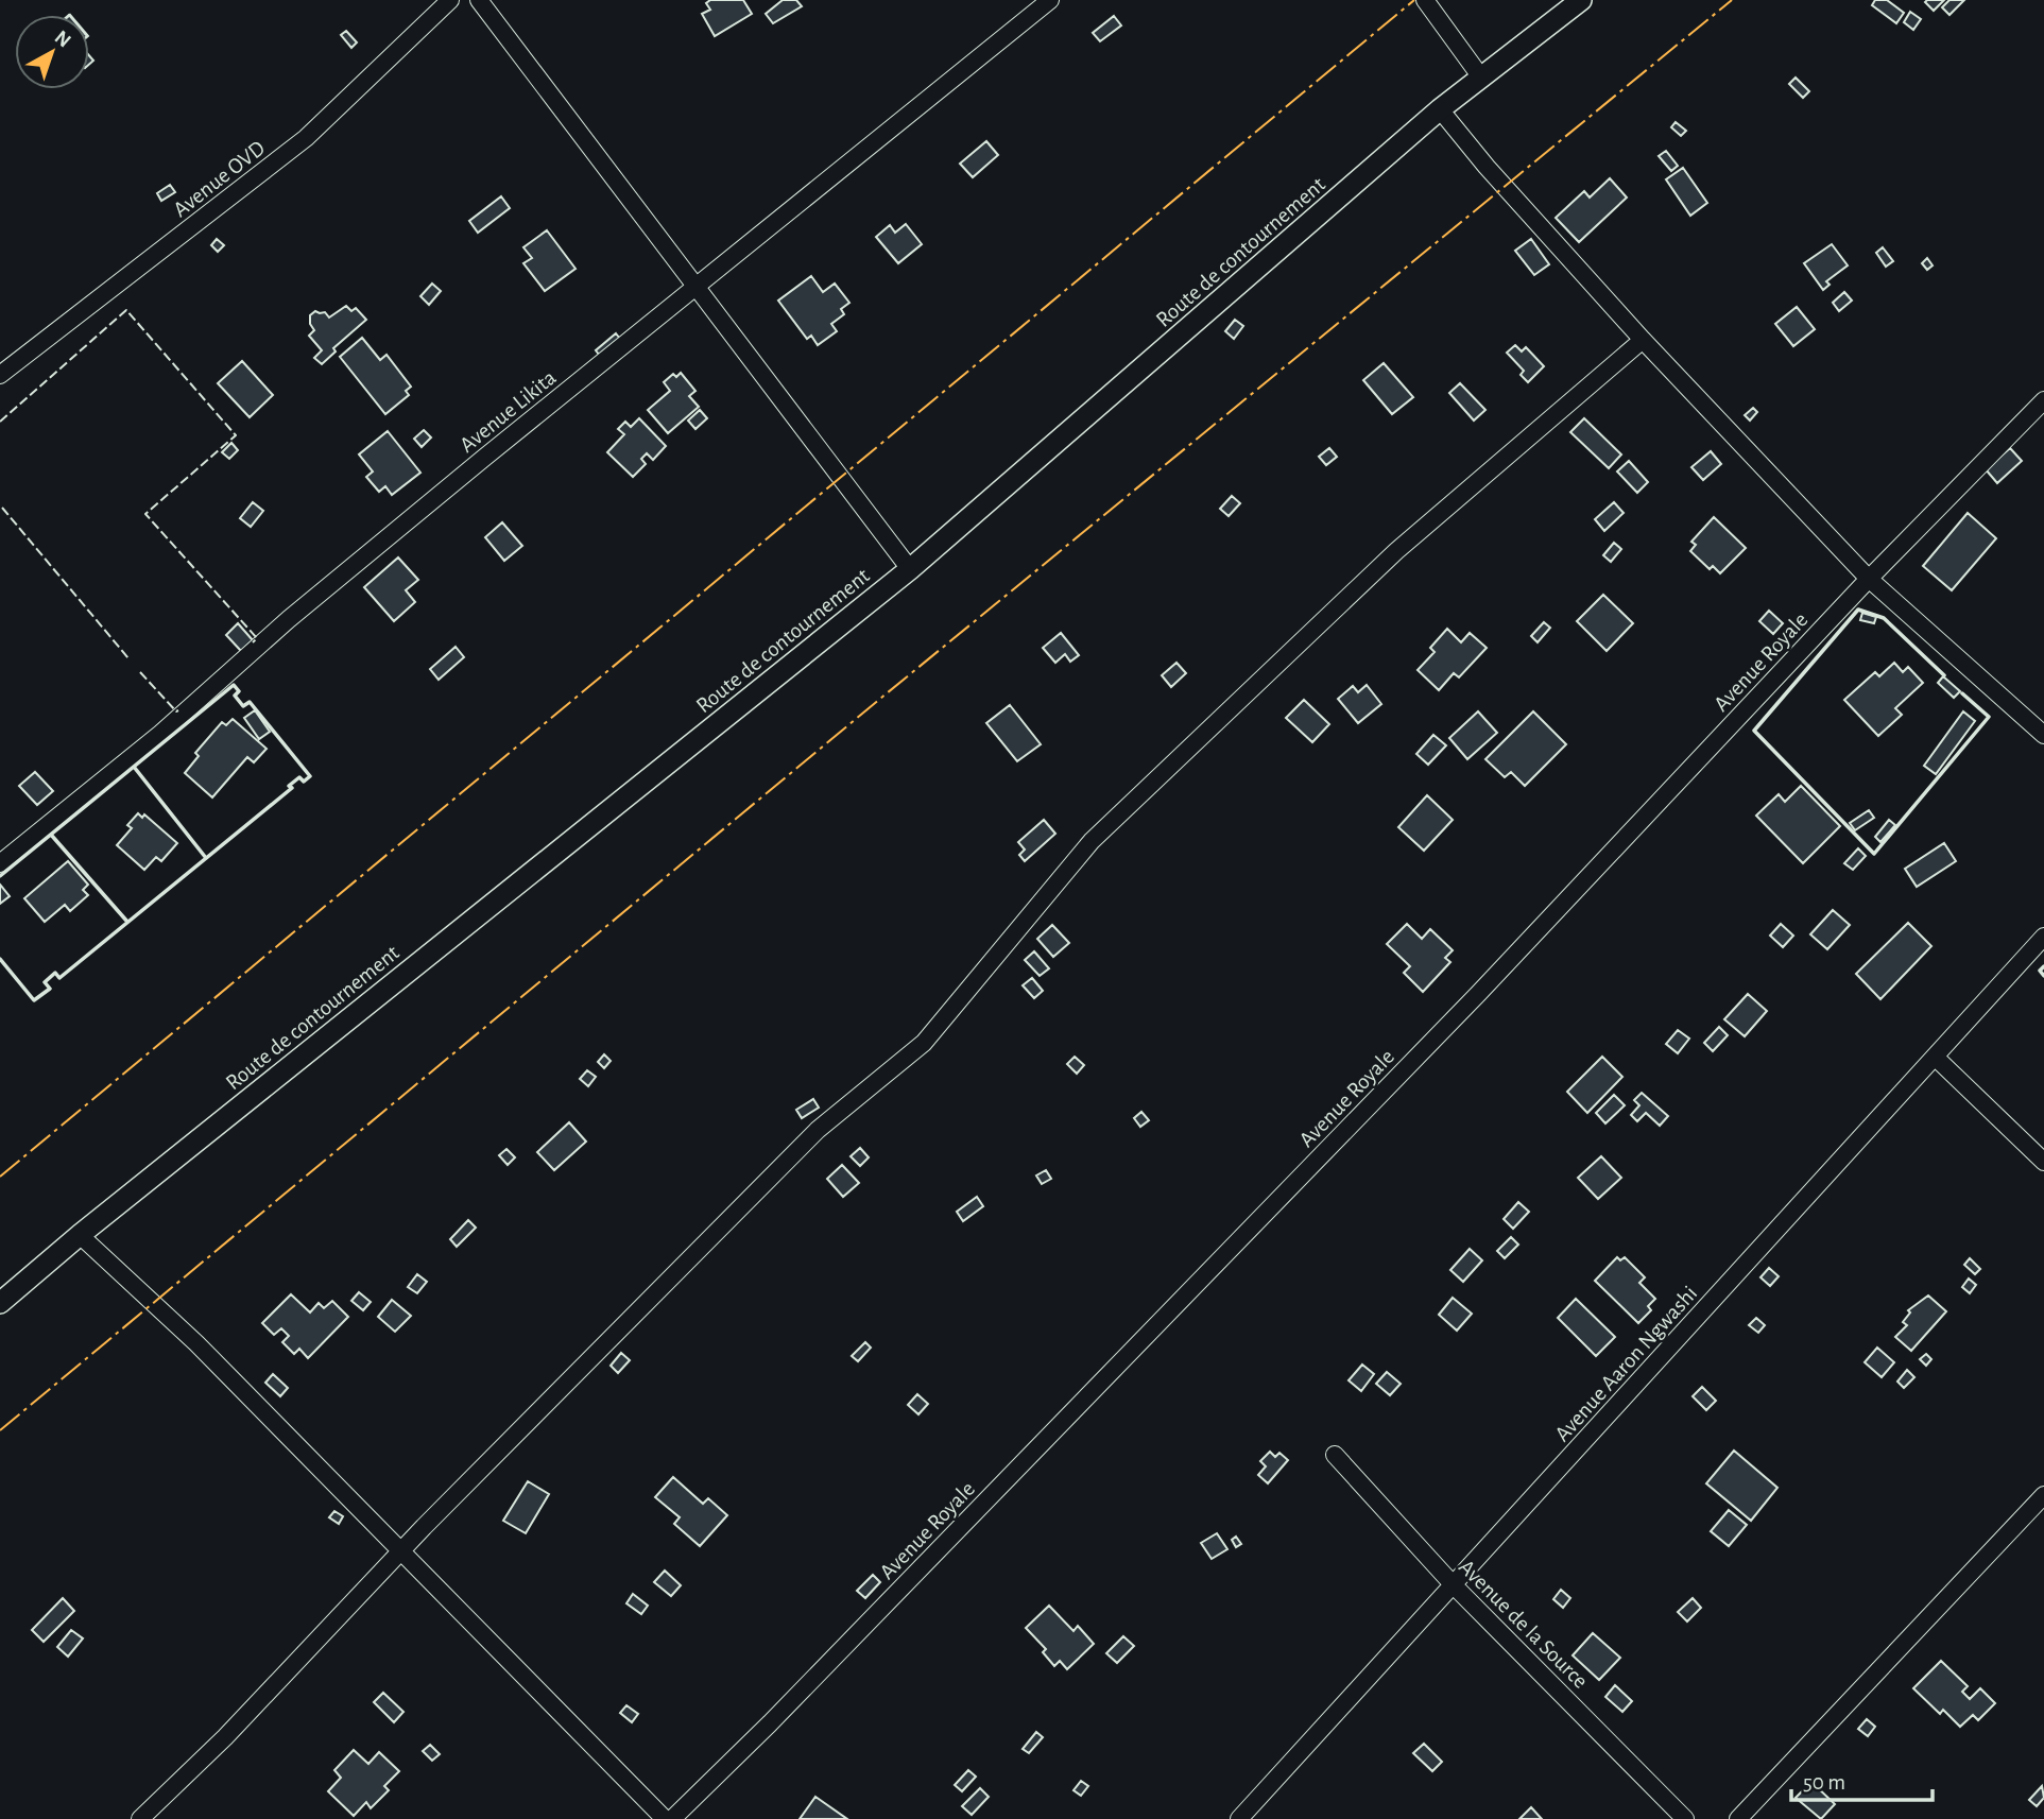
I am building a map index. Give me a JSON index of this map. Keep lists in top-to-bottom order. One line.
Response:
{"streets":{"street":["Avenue OVD","Route de contournement","Avenue Likita","Avenue Royale","Avenue Aaron Ngwashi","Avenue de la Source"]},"crossings":[["Avenue Aaron Ngwashi","Avenue de la Source"]],"scale_bar":"50 m","north":"top right"}
